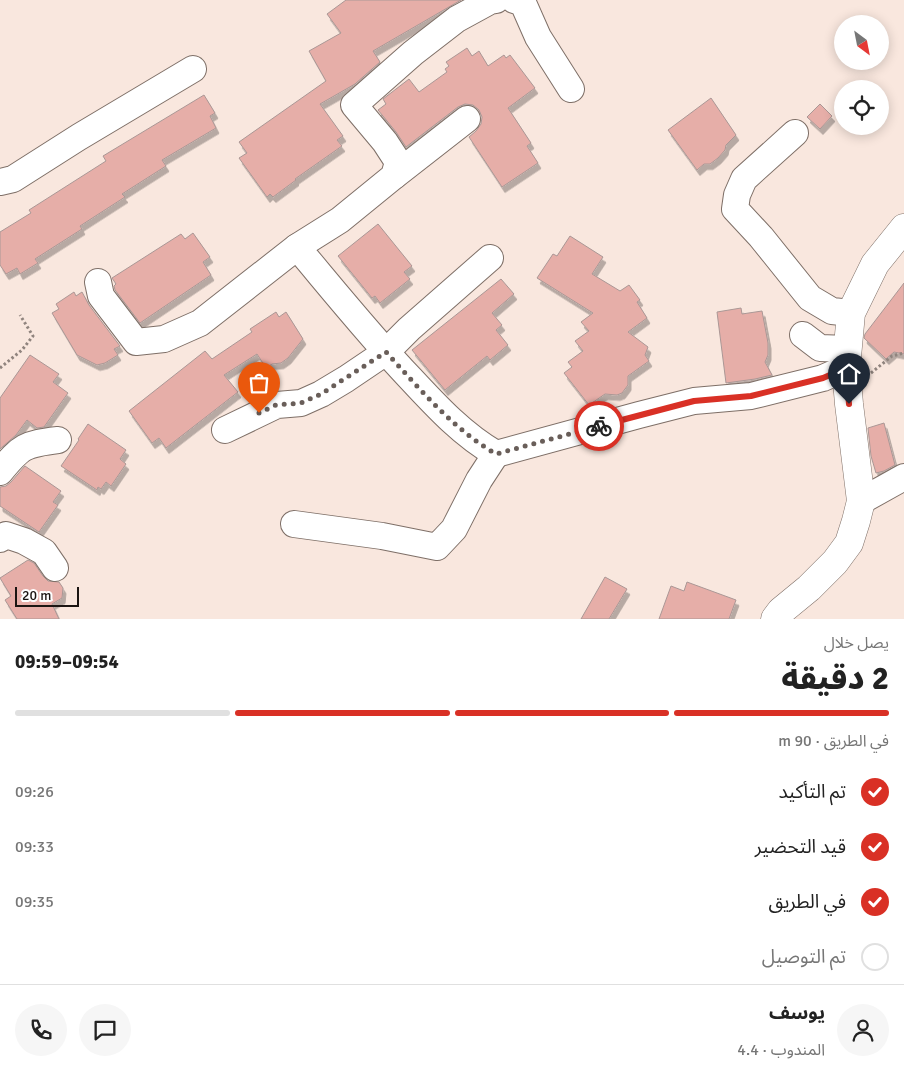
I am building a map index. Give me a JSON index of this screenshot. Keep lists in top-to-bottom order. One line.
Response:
{"scale_bar":"20 m","north":"bottom right","page":{"scale":"20 m","heading":["2 دقيقة","يصل خلال","09:54–09:59"],"panel":["يوسف","المندوب · 4.4"],"bar":"في الطريق · 90 m","list":[["تم التأكيد","09:26"],["قيد التحضير","09:33"],["في الطريق","09:35"],"تم التوصيل"]}}
